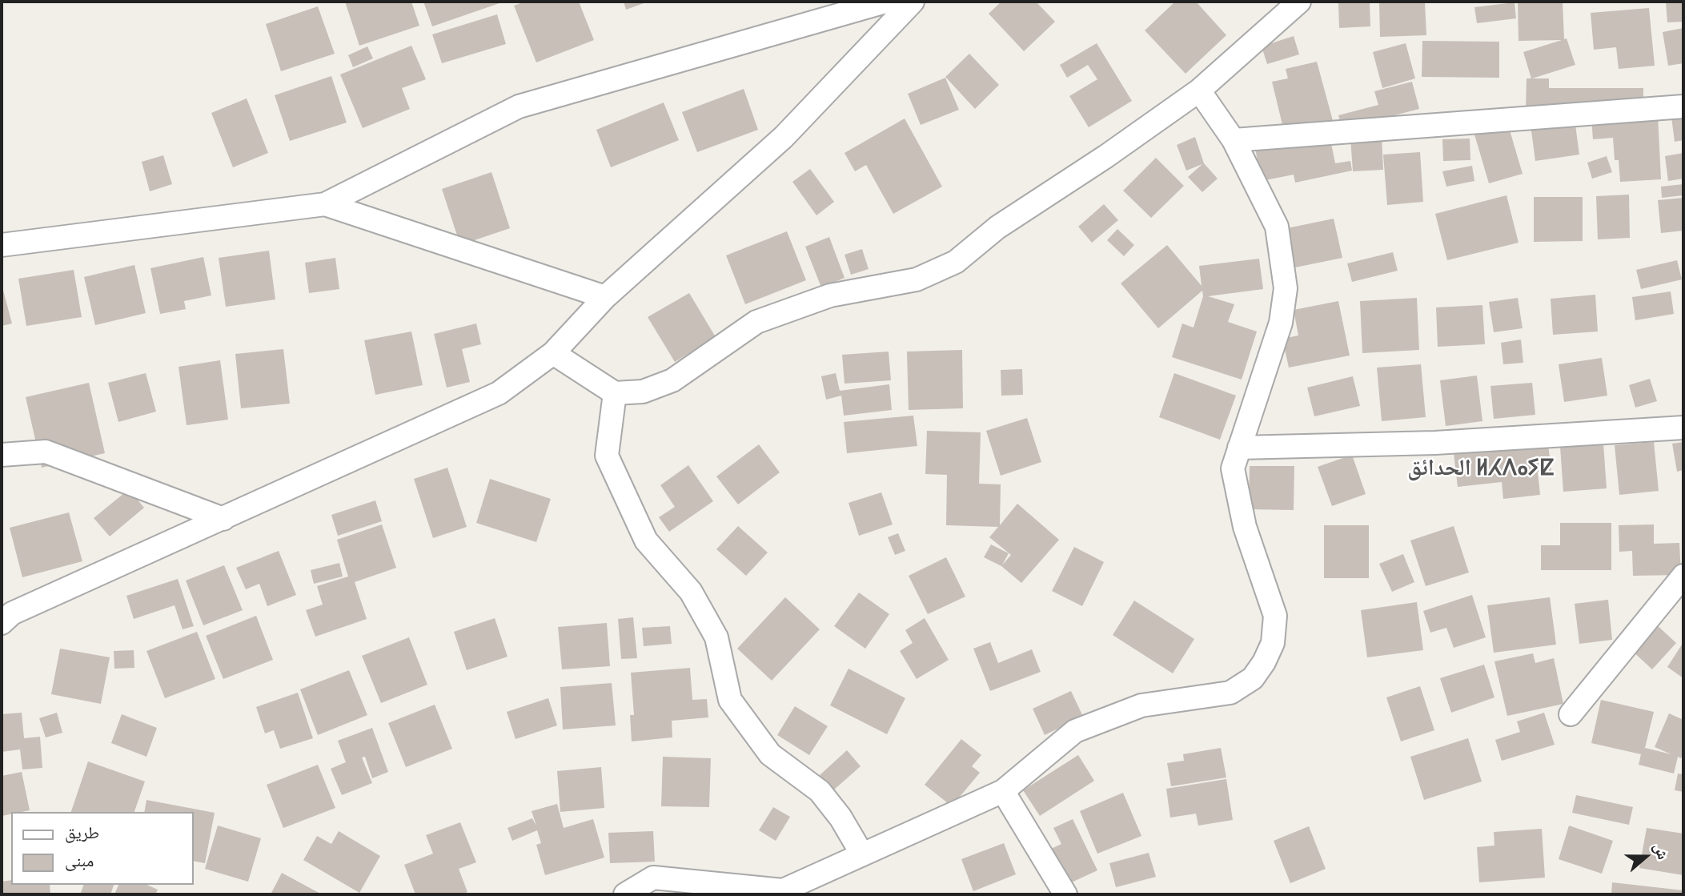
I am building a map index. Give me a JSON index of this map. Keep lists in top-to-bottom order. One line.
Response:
{"districts":["الحدائق ⵍⵃⴷⴰⵢⵇ"],"legend":["طريق","مبنى"],"north":"right"}
